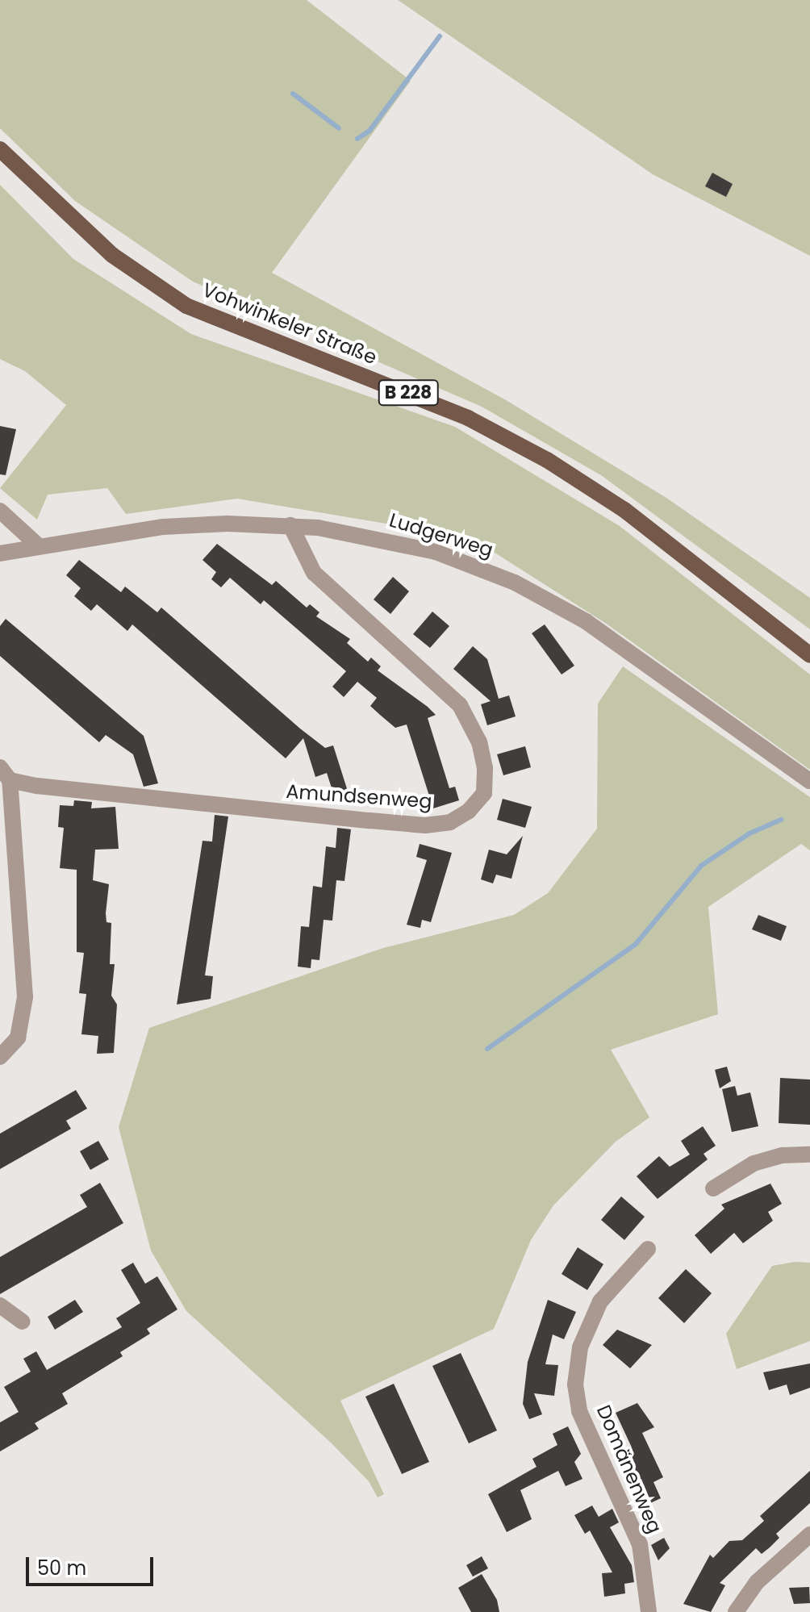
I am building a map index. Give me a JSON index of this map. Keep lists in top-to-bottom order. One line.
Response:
{"streets":{"main road":["Vohwinkeler Straße","B 228"],"street":["Ludgerweg","Amundsenweg","Domänenweg"]},"crossings":[["Ludgerweg","Amundsenweg"]],"scale_bar":"50 m"}
